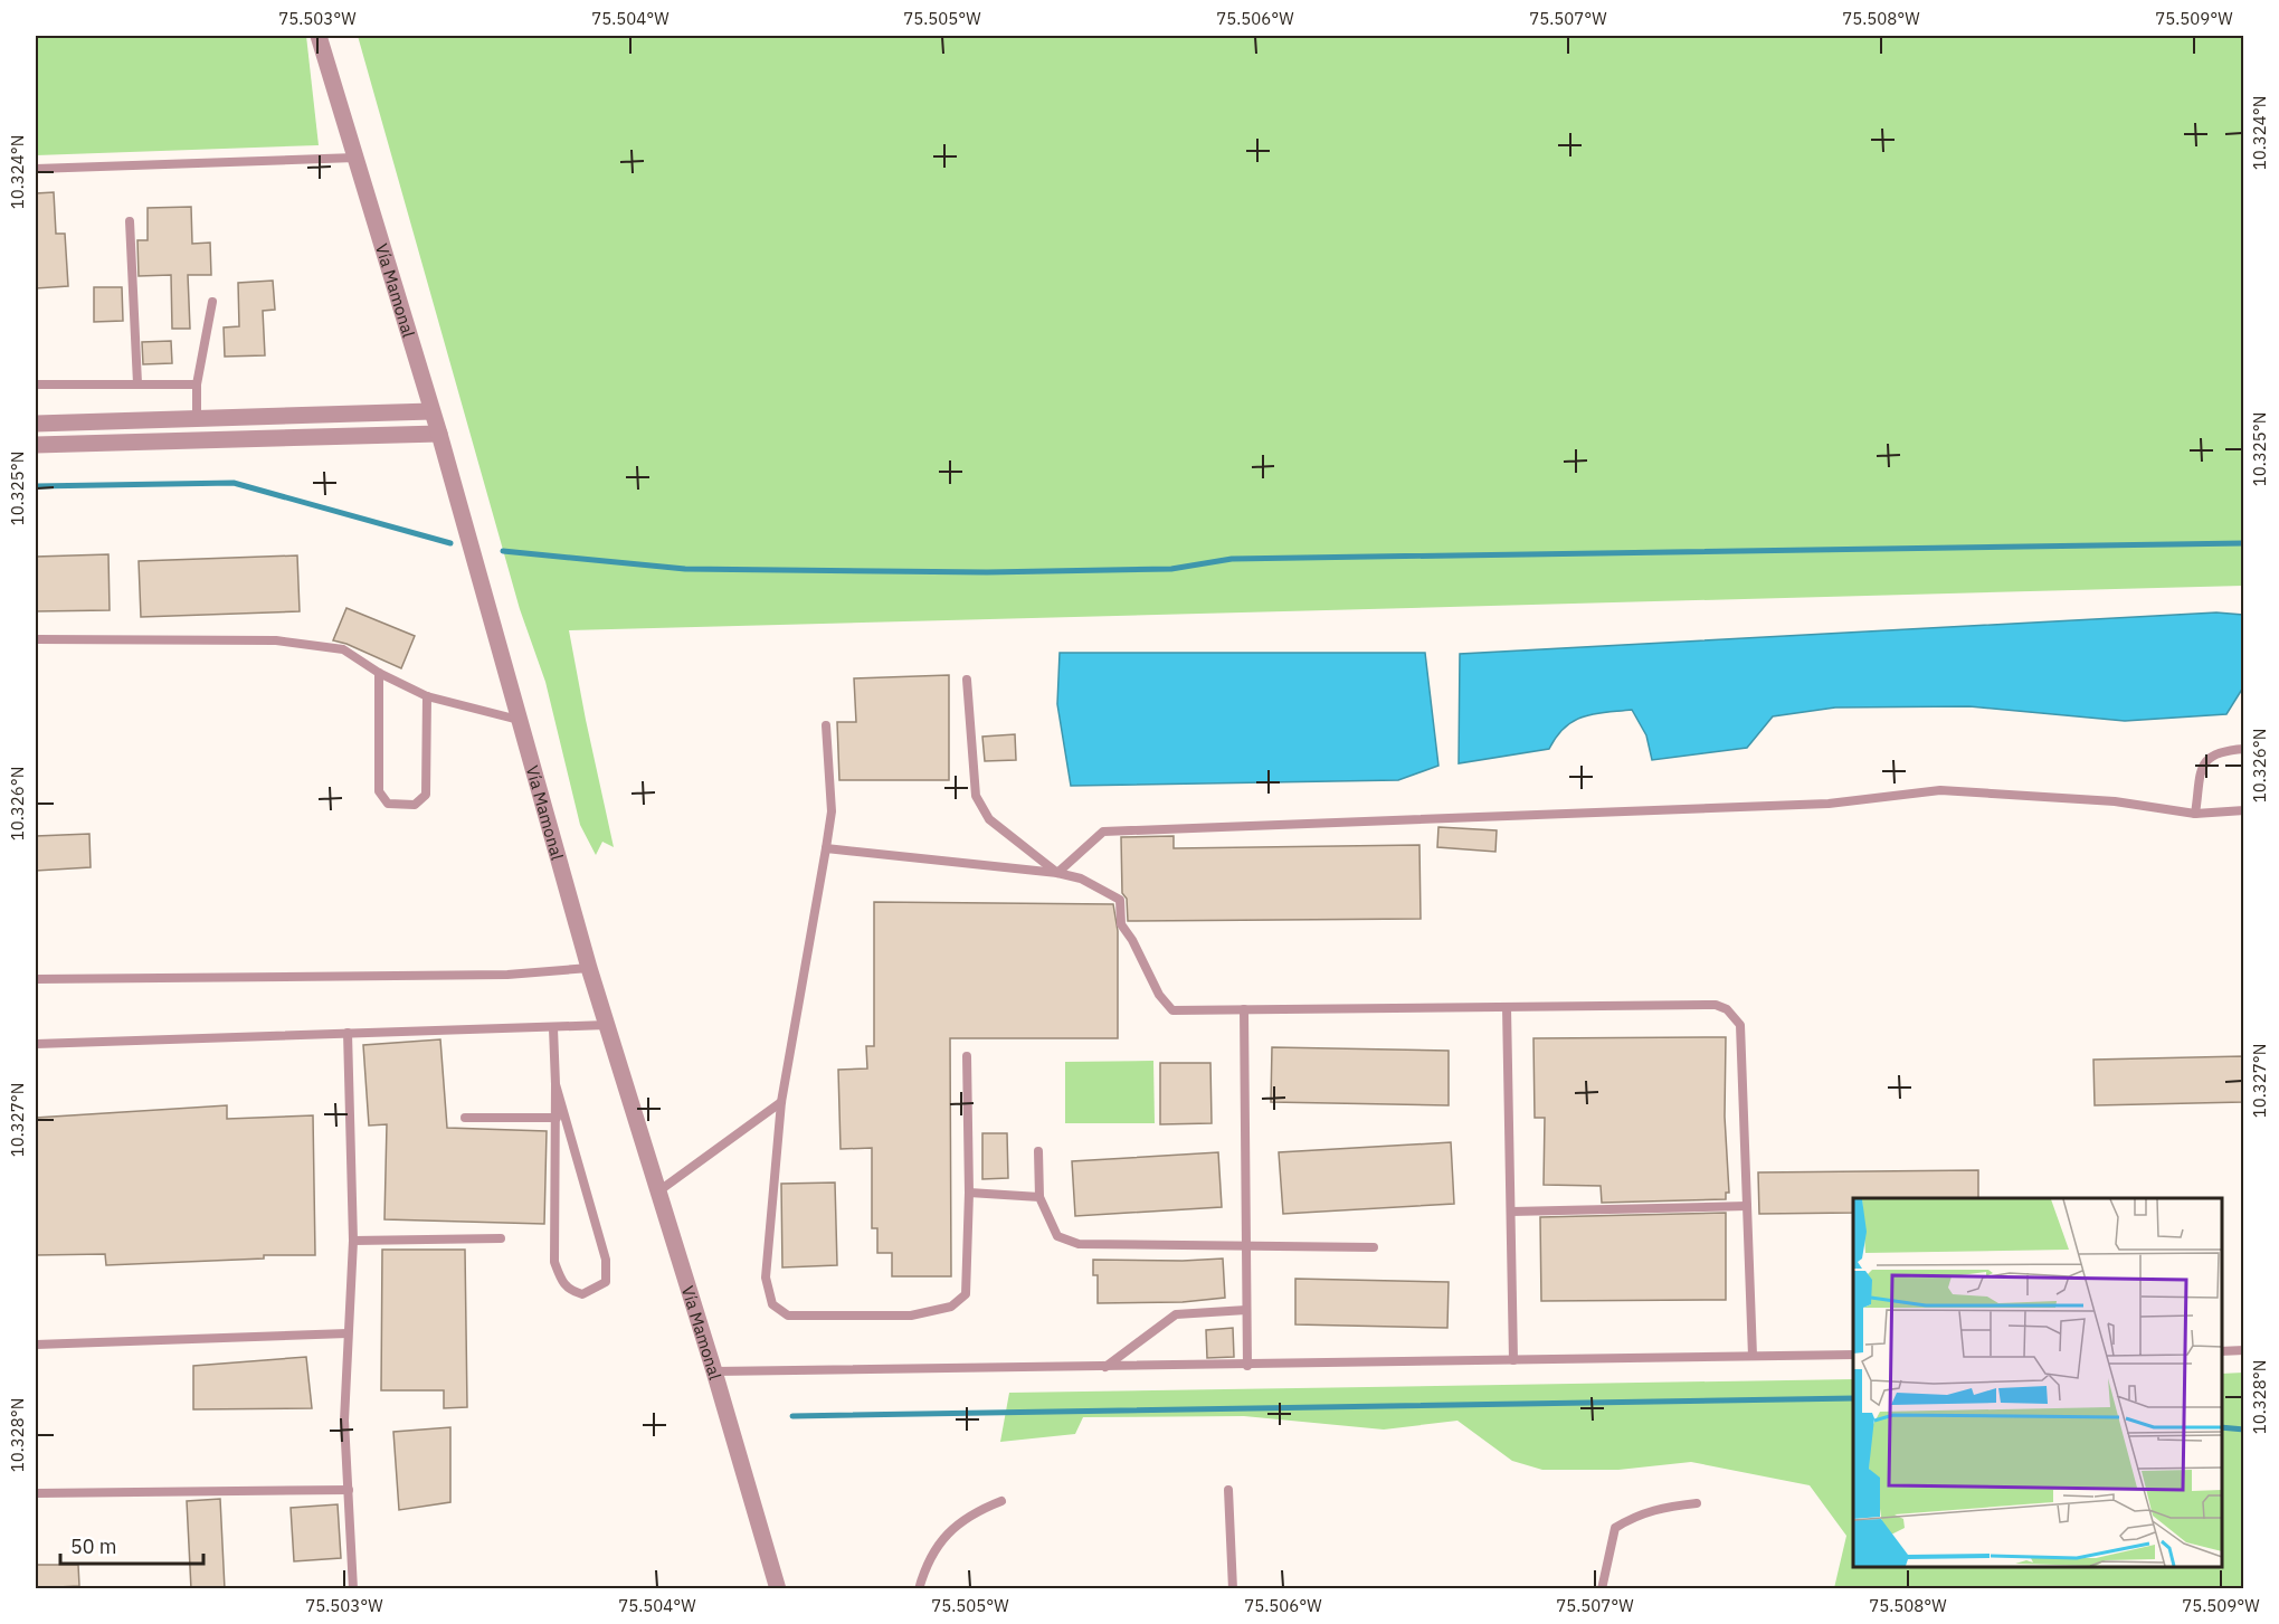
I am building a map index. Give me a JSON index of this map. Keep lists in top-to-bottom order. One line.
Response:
{"streets":{"street":["Vía Mamonal"]},"scale_bar":"50 m","coordinates":["75.503°W","75.504°W","75.505°W","75.506°W","75.507°W","75.508°W","75.509°W","10.324°N","10.325°N","10.326°N","10.327°N","10.328°N"]}
